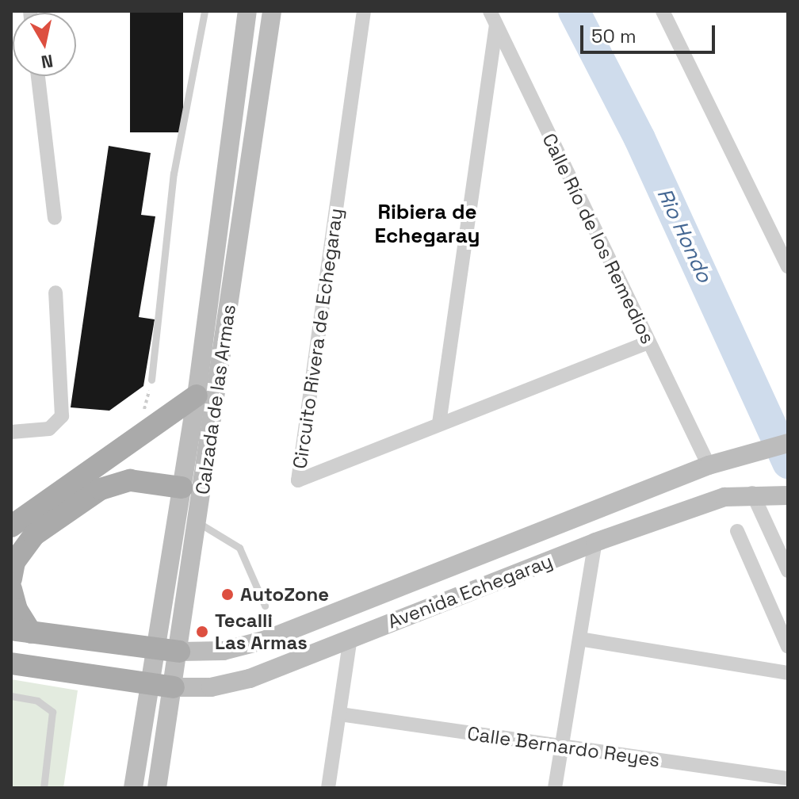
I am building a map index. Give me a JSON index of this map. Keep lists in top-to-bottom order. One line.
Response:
{"streets":{"main road":["Calzada de las Armas","Avenida Echegaray"],"street":["Calle Río de los Remedios","Circuito Rivera de Echegaray","Calle Bernardo Reyes"]},"crossings":[["Calle Río de los Remedios","Circuito Rivera de Echegaray"],["Calle Río de los Remedios","Avenida Echegaray"],["Calzada de las Armas","Avenida Echegaray"]],"districts":["Ribiera de Echegaray"],"water":["Rio Hondo"],"places":["AutoZone","Tecalli Las Armas"],"scale_bar":"50 m","north":"bottom"}
